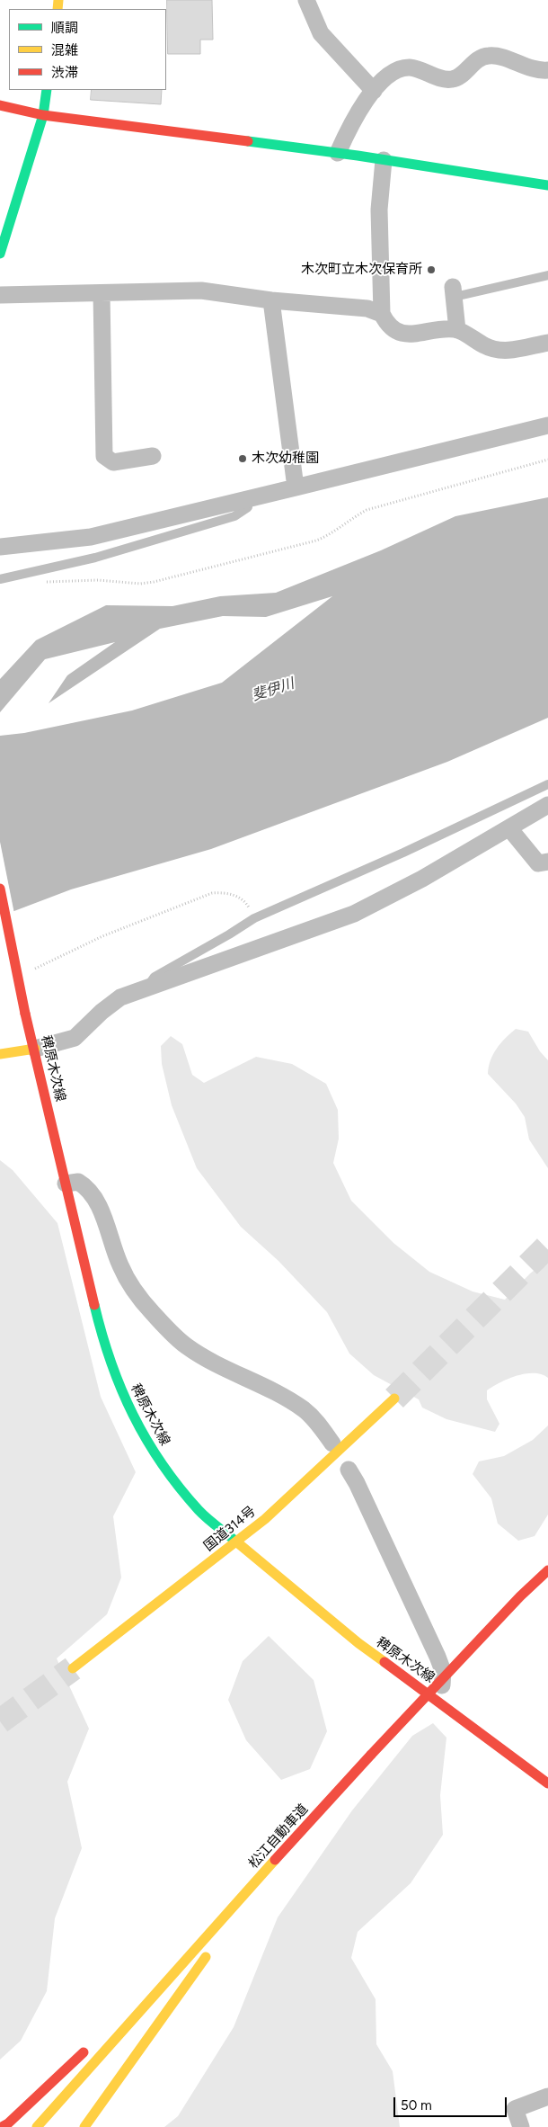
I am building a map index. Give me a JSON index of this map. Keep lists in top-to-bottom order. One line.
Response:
{"streets":{"main road":["稗原木次線","国道314号","松江自動車道"]},"crossings":[["稗原木次線","国道314号"]],"water":["斐伊川"],"places":["木次町立木次保育所","木次幼稚園"],"legend":["順調","混雑","渋滞"],"scale_bar":"50 m"}
